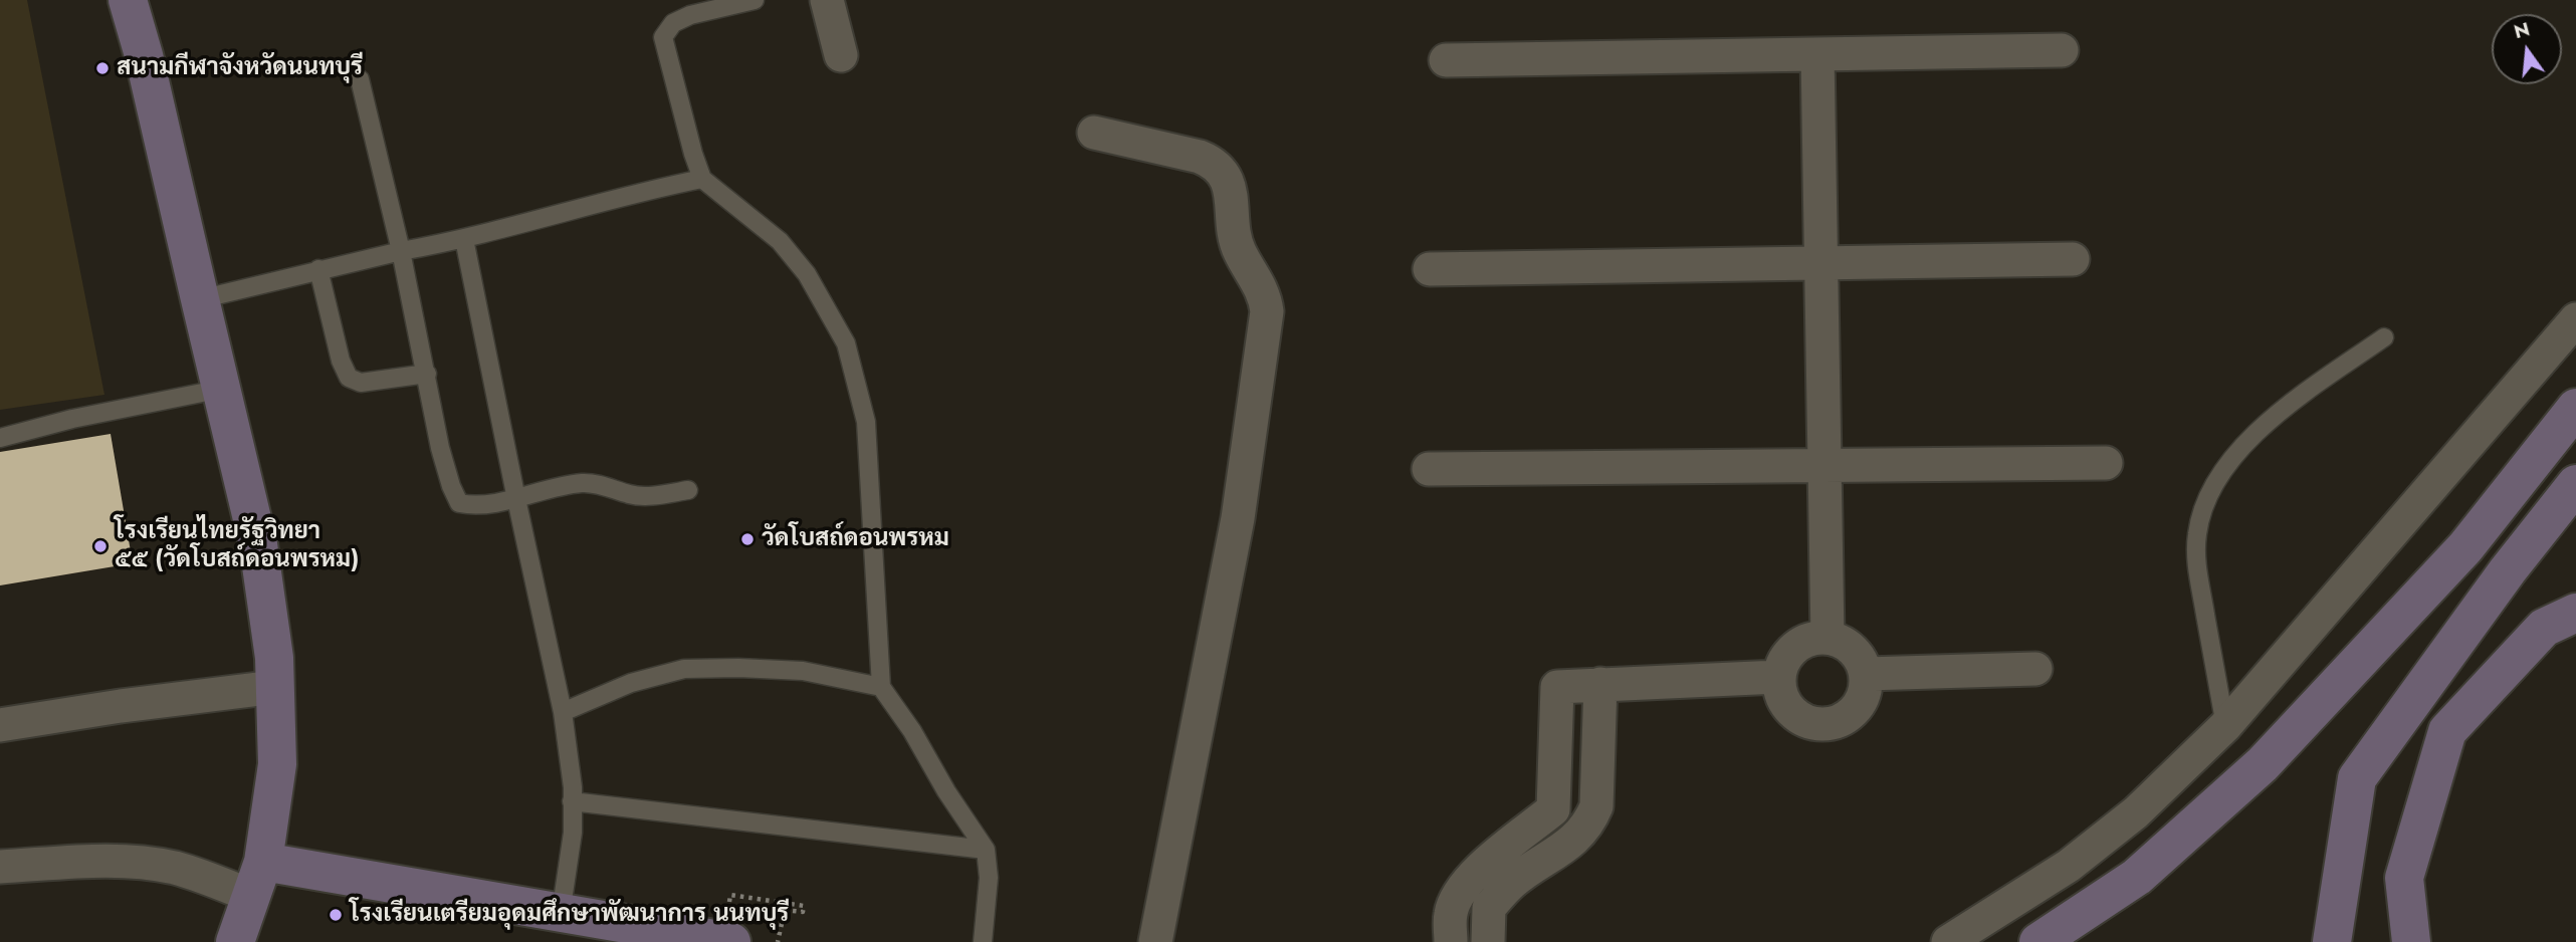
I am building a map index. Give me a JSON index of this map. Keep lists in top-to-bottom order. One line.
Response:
{"places":["สนามกีฬาจังหวัดนนทบุรี","วัดโบสถ์ดอนพรหม","โรงเรียนไทยรัฐวิทยา ๕๕ (วัดโบสถ์ดอนพรหม)","โรงเรียนเตรียมอุดมศึกษาพัฒนาการ นนทบุรี"],"north":"top"}
